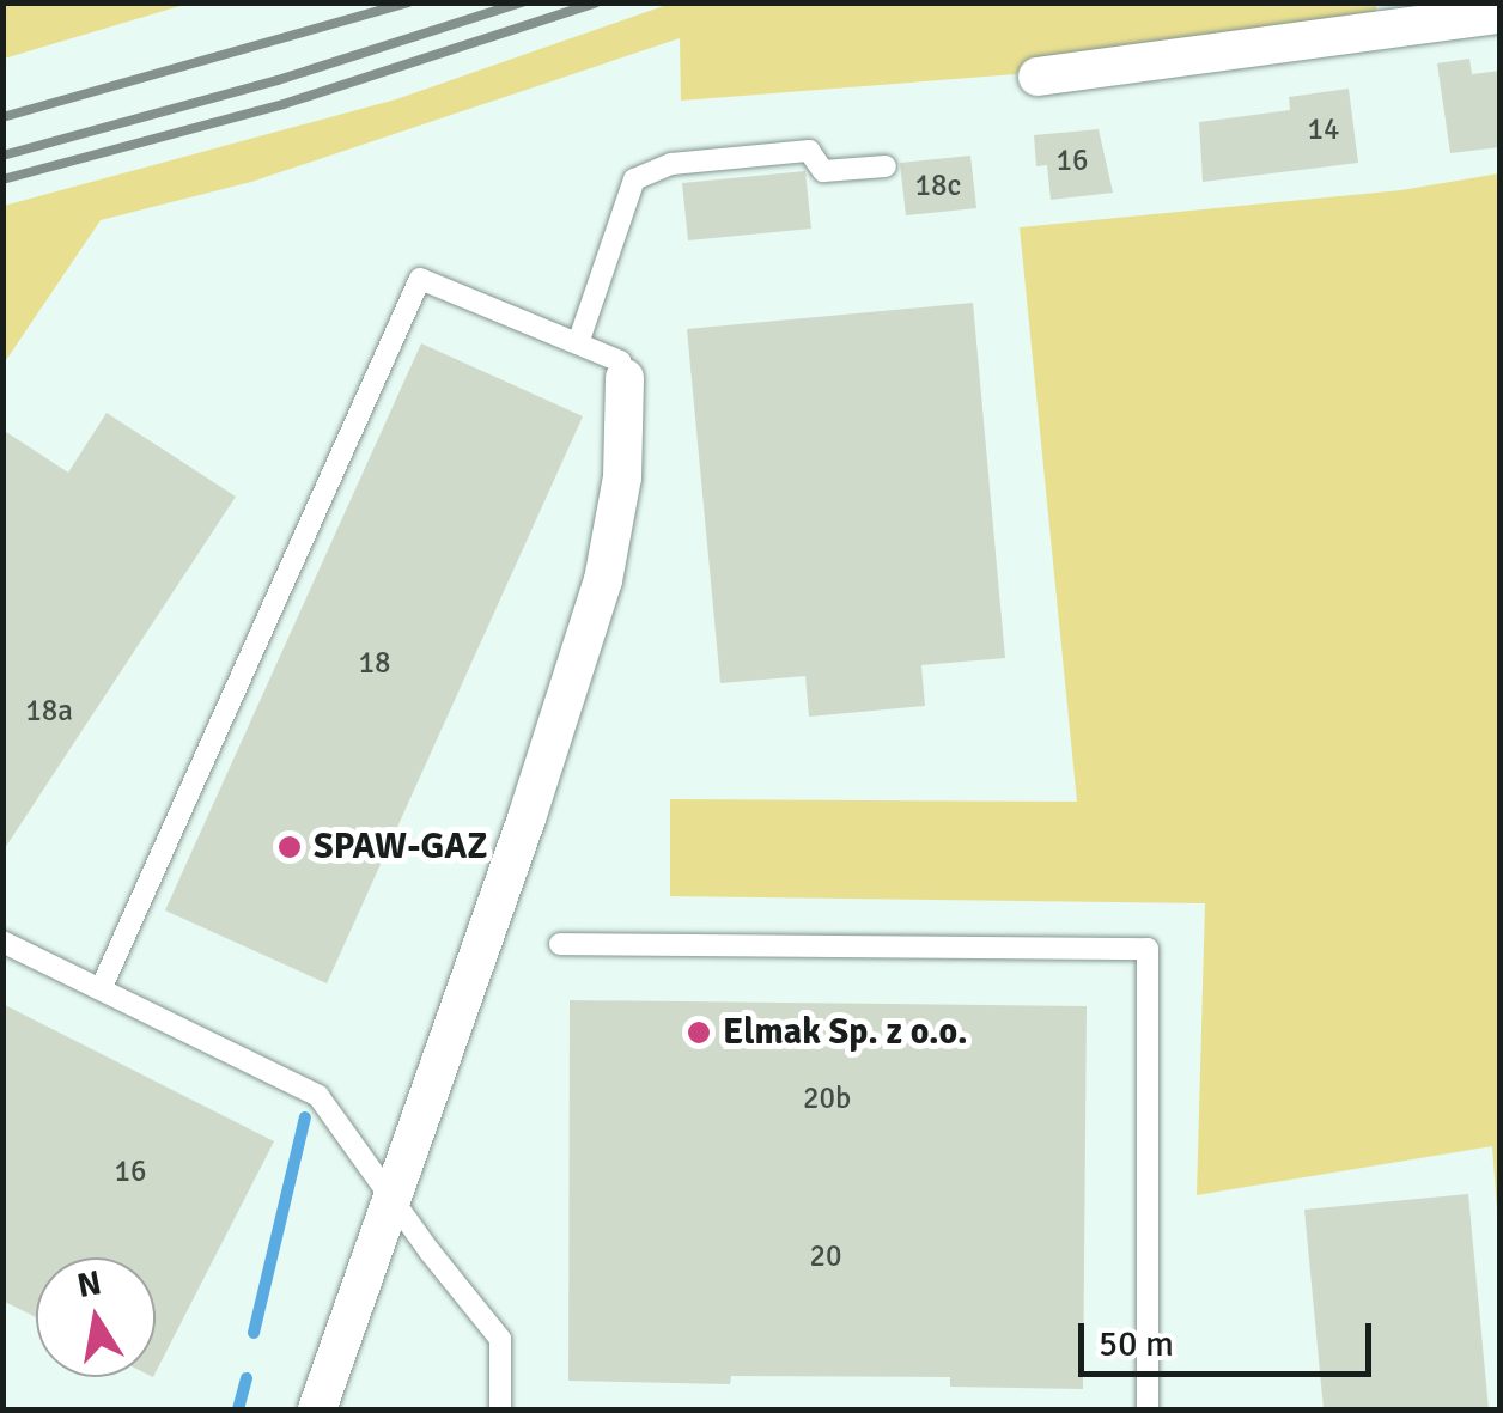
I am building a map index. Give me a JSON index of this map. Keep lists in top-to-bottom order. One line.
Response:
{"places":["SPAW-GAZ","Elmak Sp. z o.o."],"house_numbers":["14","16","18c","18","18a","20b","16","20"],"scale_bar":"50 m","north":"top"}
